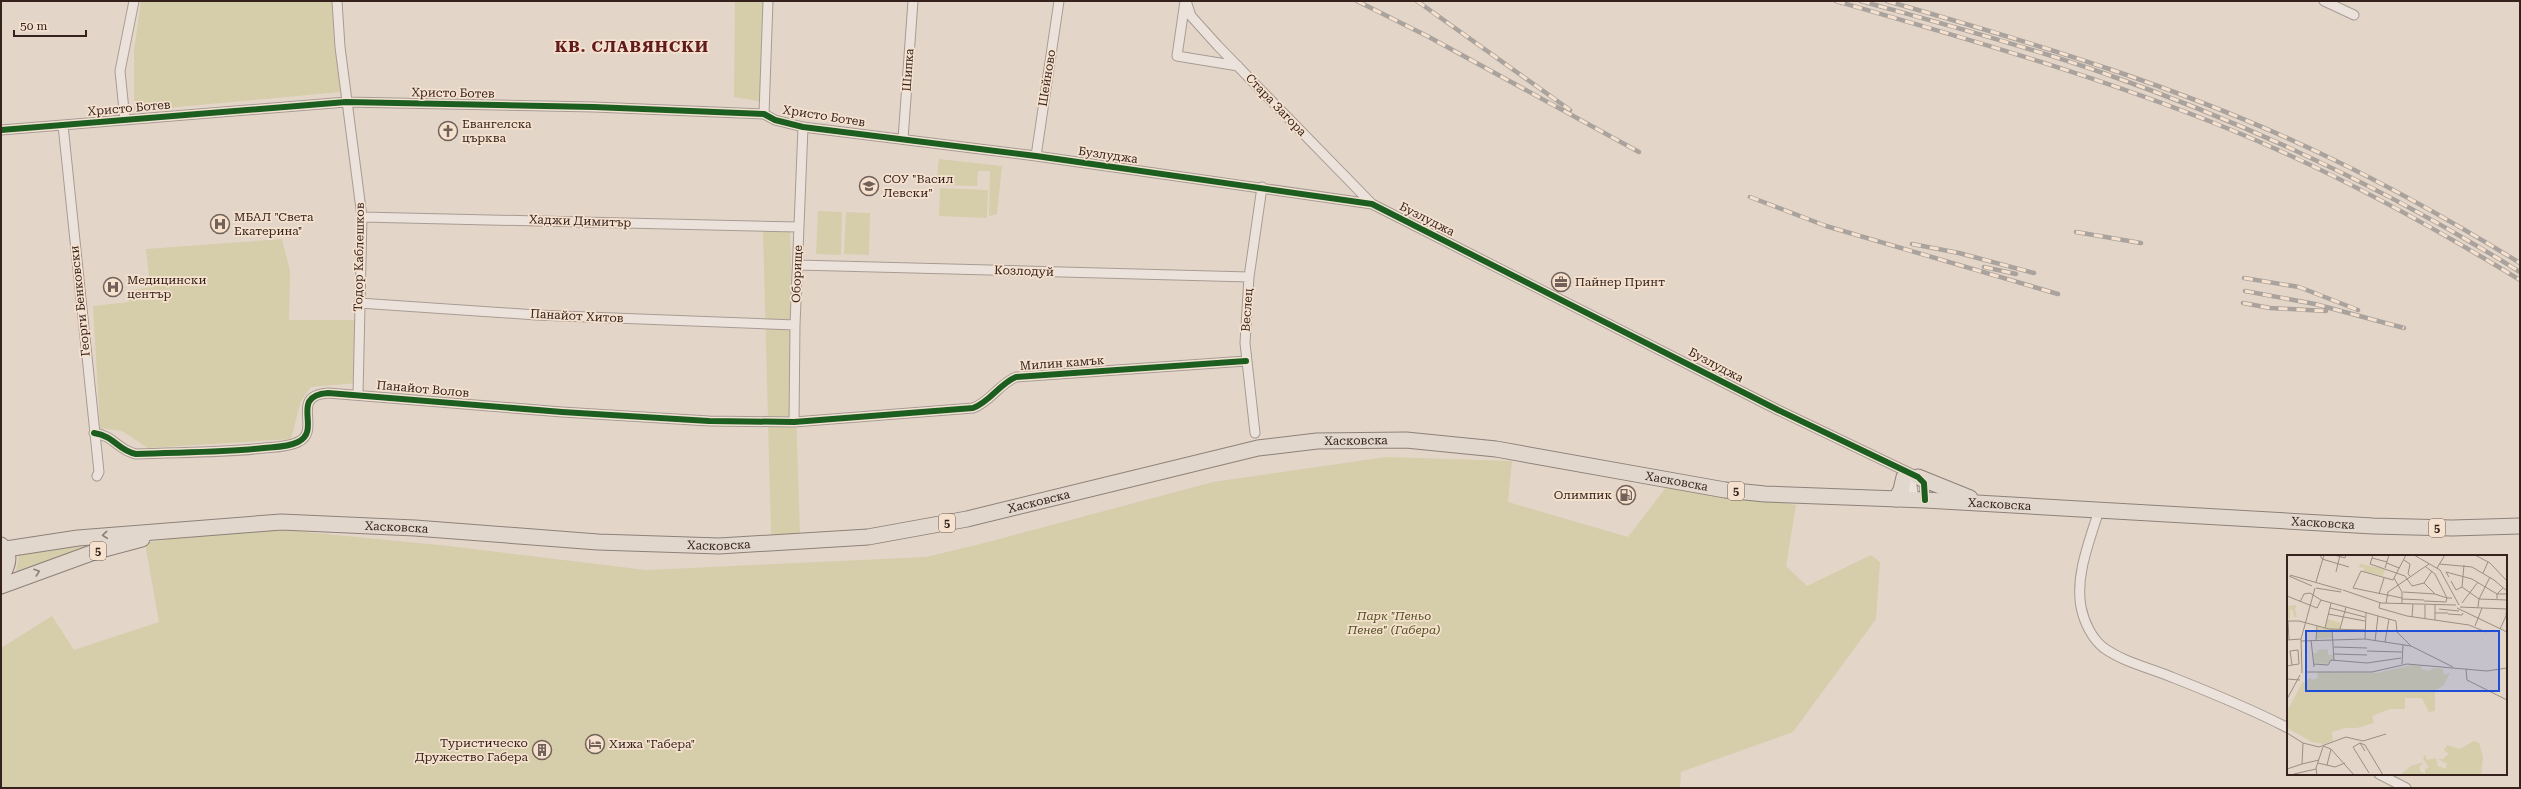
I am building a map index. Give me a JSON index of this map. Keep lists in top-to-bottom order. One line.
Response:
{"streets":{"main road":["Хасковска","5"],"street":["Шипка","Шейново","Христо Ботев","Стара Загора","Бузлуджа","Хаджи Димитър","Тодор Каблешков","Козлодуй","Оборище","Георги Бенковски","Веслец","Панайот Хитов","Милин камък","Панайот Волов"]},"crossings":[["Шипка","Христо Ботев"],["Шипка","Бузлуджа"],["Шейново","Бузлуджа"],["Христо Ботев","Бузлуджа"],["Христо Ботев","Тодор Каблешков"],["Христо Ботев","Оборище"],["Христо Ботев","Георги Бенковски"],["Стара Загора","Бузлуджа"],["Бузлуджа","Веслец"],["Хаджи Димитър","Тодор Каблешков"],["Хаджи Димитър","Оборище"],["Тодор Каблешков","Панайот Хитов"],["Тодор Каблешков","Панайот Волов"],["Козлодуй","Оборище"],["Козлодуй","Веслец"],["Оборище","Панайот Хитов"],["Оборище","Милин камък"],["Оборище","Панайот Волов"],["Георги Бенковски","Панайот Волов"],["Веслец","Милин камък"],["Милин камък","Панайот Волов"],["Хасковска","5"]],"districts":["КВ. СЛАВЯНСКИ"],"parks":["Парк \"Пеньо Пенев\" (Габера)"],"places":{"church":["Евангелска църква"],"school or university":["СОУ \"Васил Левски\""],"hospital":["МБАЛ \"Света Екатерина\"","Медицински център"],"office":["Пайнер Принт"],"fuel station":["Олимпик"],"hotel":["Хижа \"Габера\""],"building":["Туристическо Дружество Габера"]},"scale_bar":"50 m"}
